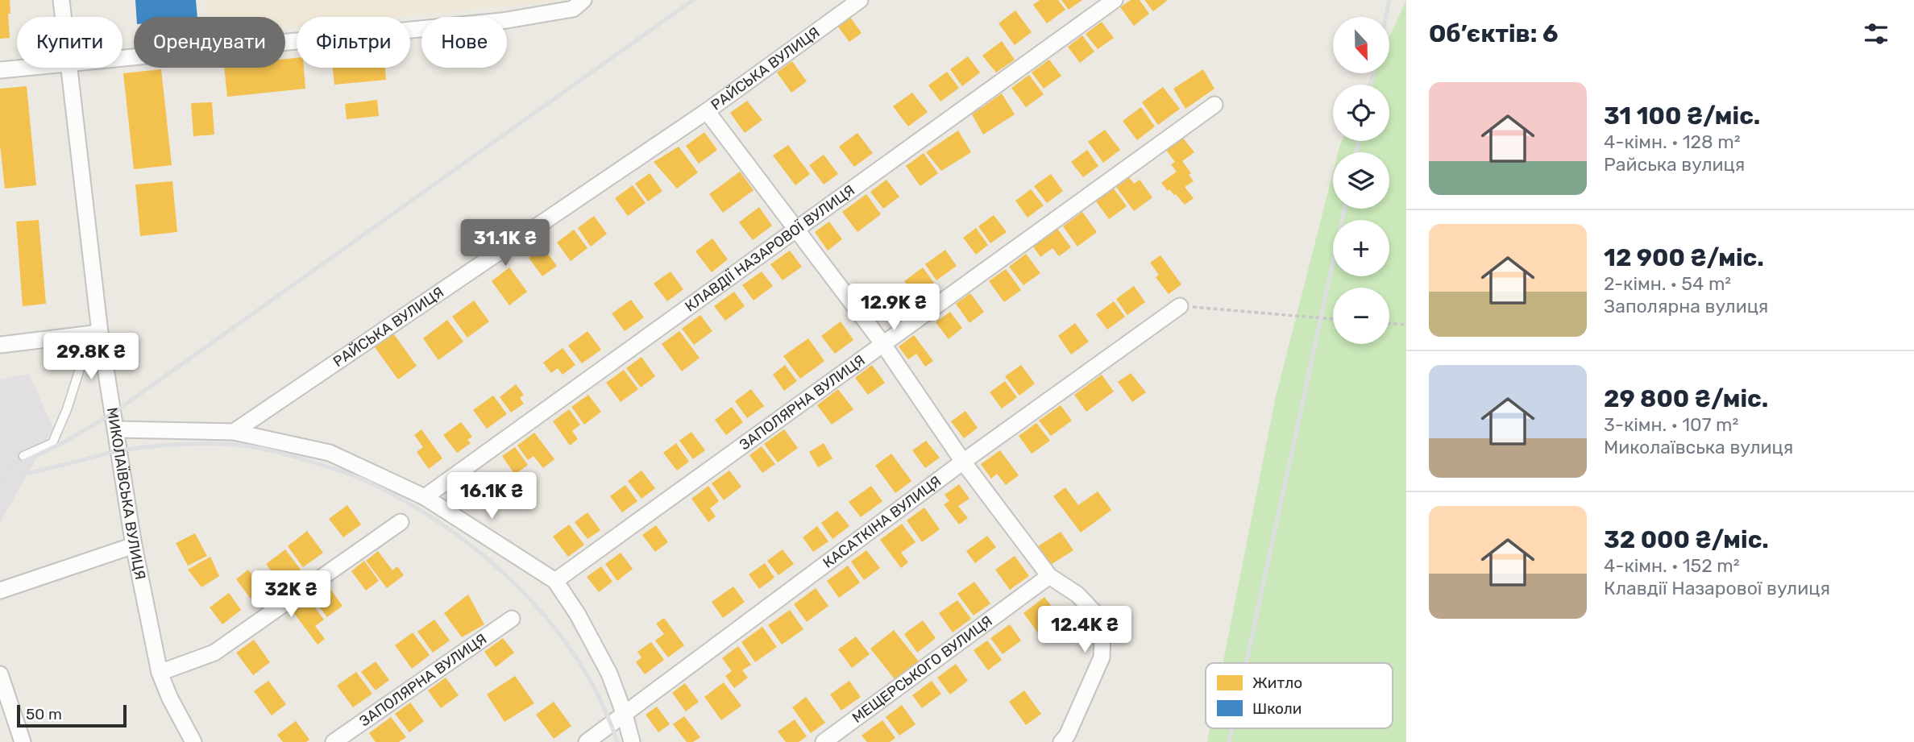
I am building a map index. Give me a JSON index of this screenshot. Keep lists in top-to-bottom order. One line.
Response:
{"streets":{"street":["РАЙСЬКА ВУЛИЦЯ","КЛАВДІЇ НАЗАРОВОЇ ВУЛИЦЯ","ЗАПОЛЯРНА ВУЛИЦЯ","МИКОЛАЇВСЬКА ВУЛИЦЯ","КАСАТКІНА ВУЛИЦЯ","МЕЩЕРСЬКОГО ВУЛИЦЯ"]},"legend":["Житло","Школи"],"scale_bar":"50 m","north":"bottom","page":{"heading":"Об’єктів: 6","map_buttons":["+","−"],"chip":["Купити","Орендувати","Фільтри","Нове"],"list":[{"name":"31 100 ₴/міс.","note":"4-кімн. · 128 m² · Райська вулиця"},{"name":"12 900 ₴/міс.","note":"2-кімн. · 54 m² · Заполярна вулиця"},{"name":"29 800 ₴/міс.","note":"3-кімн. · 107 m² · Миколаївська вулиця"},{"name":"32 000 ₴/міс.","note":"4-кімн. · 152 m² · Клавдії Назарової вулиця"}],"price":["31.1K ₴","12.9K ₴","29.8K ₴","16.1K ₴","32K ₴","12.4K ₴"],"scale":"50 m"}}
